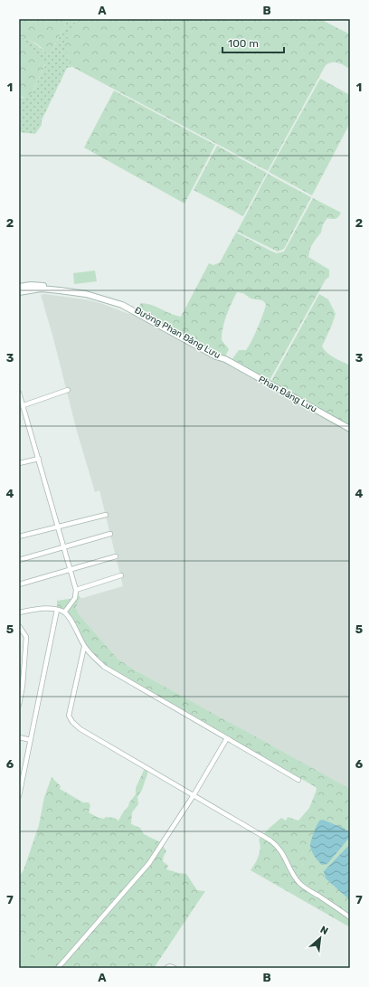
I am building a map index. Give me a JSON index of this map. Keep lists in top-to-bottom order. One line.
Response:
{"streets":{"street":["Đường Phan Đăng Lưu","Phan Đăng Lưu"]},"crossings":[["Đường Phan Đăng Lưu","Phan Đăng Lưu"]],"scale_bar":"100 m","north":"top right","grid":{"columns":["A","B"],"rows":["1","2","3","4","5","6","7"]}}
